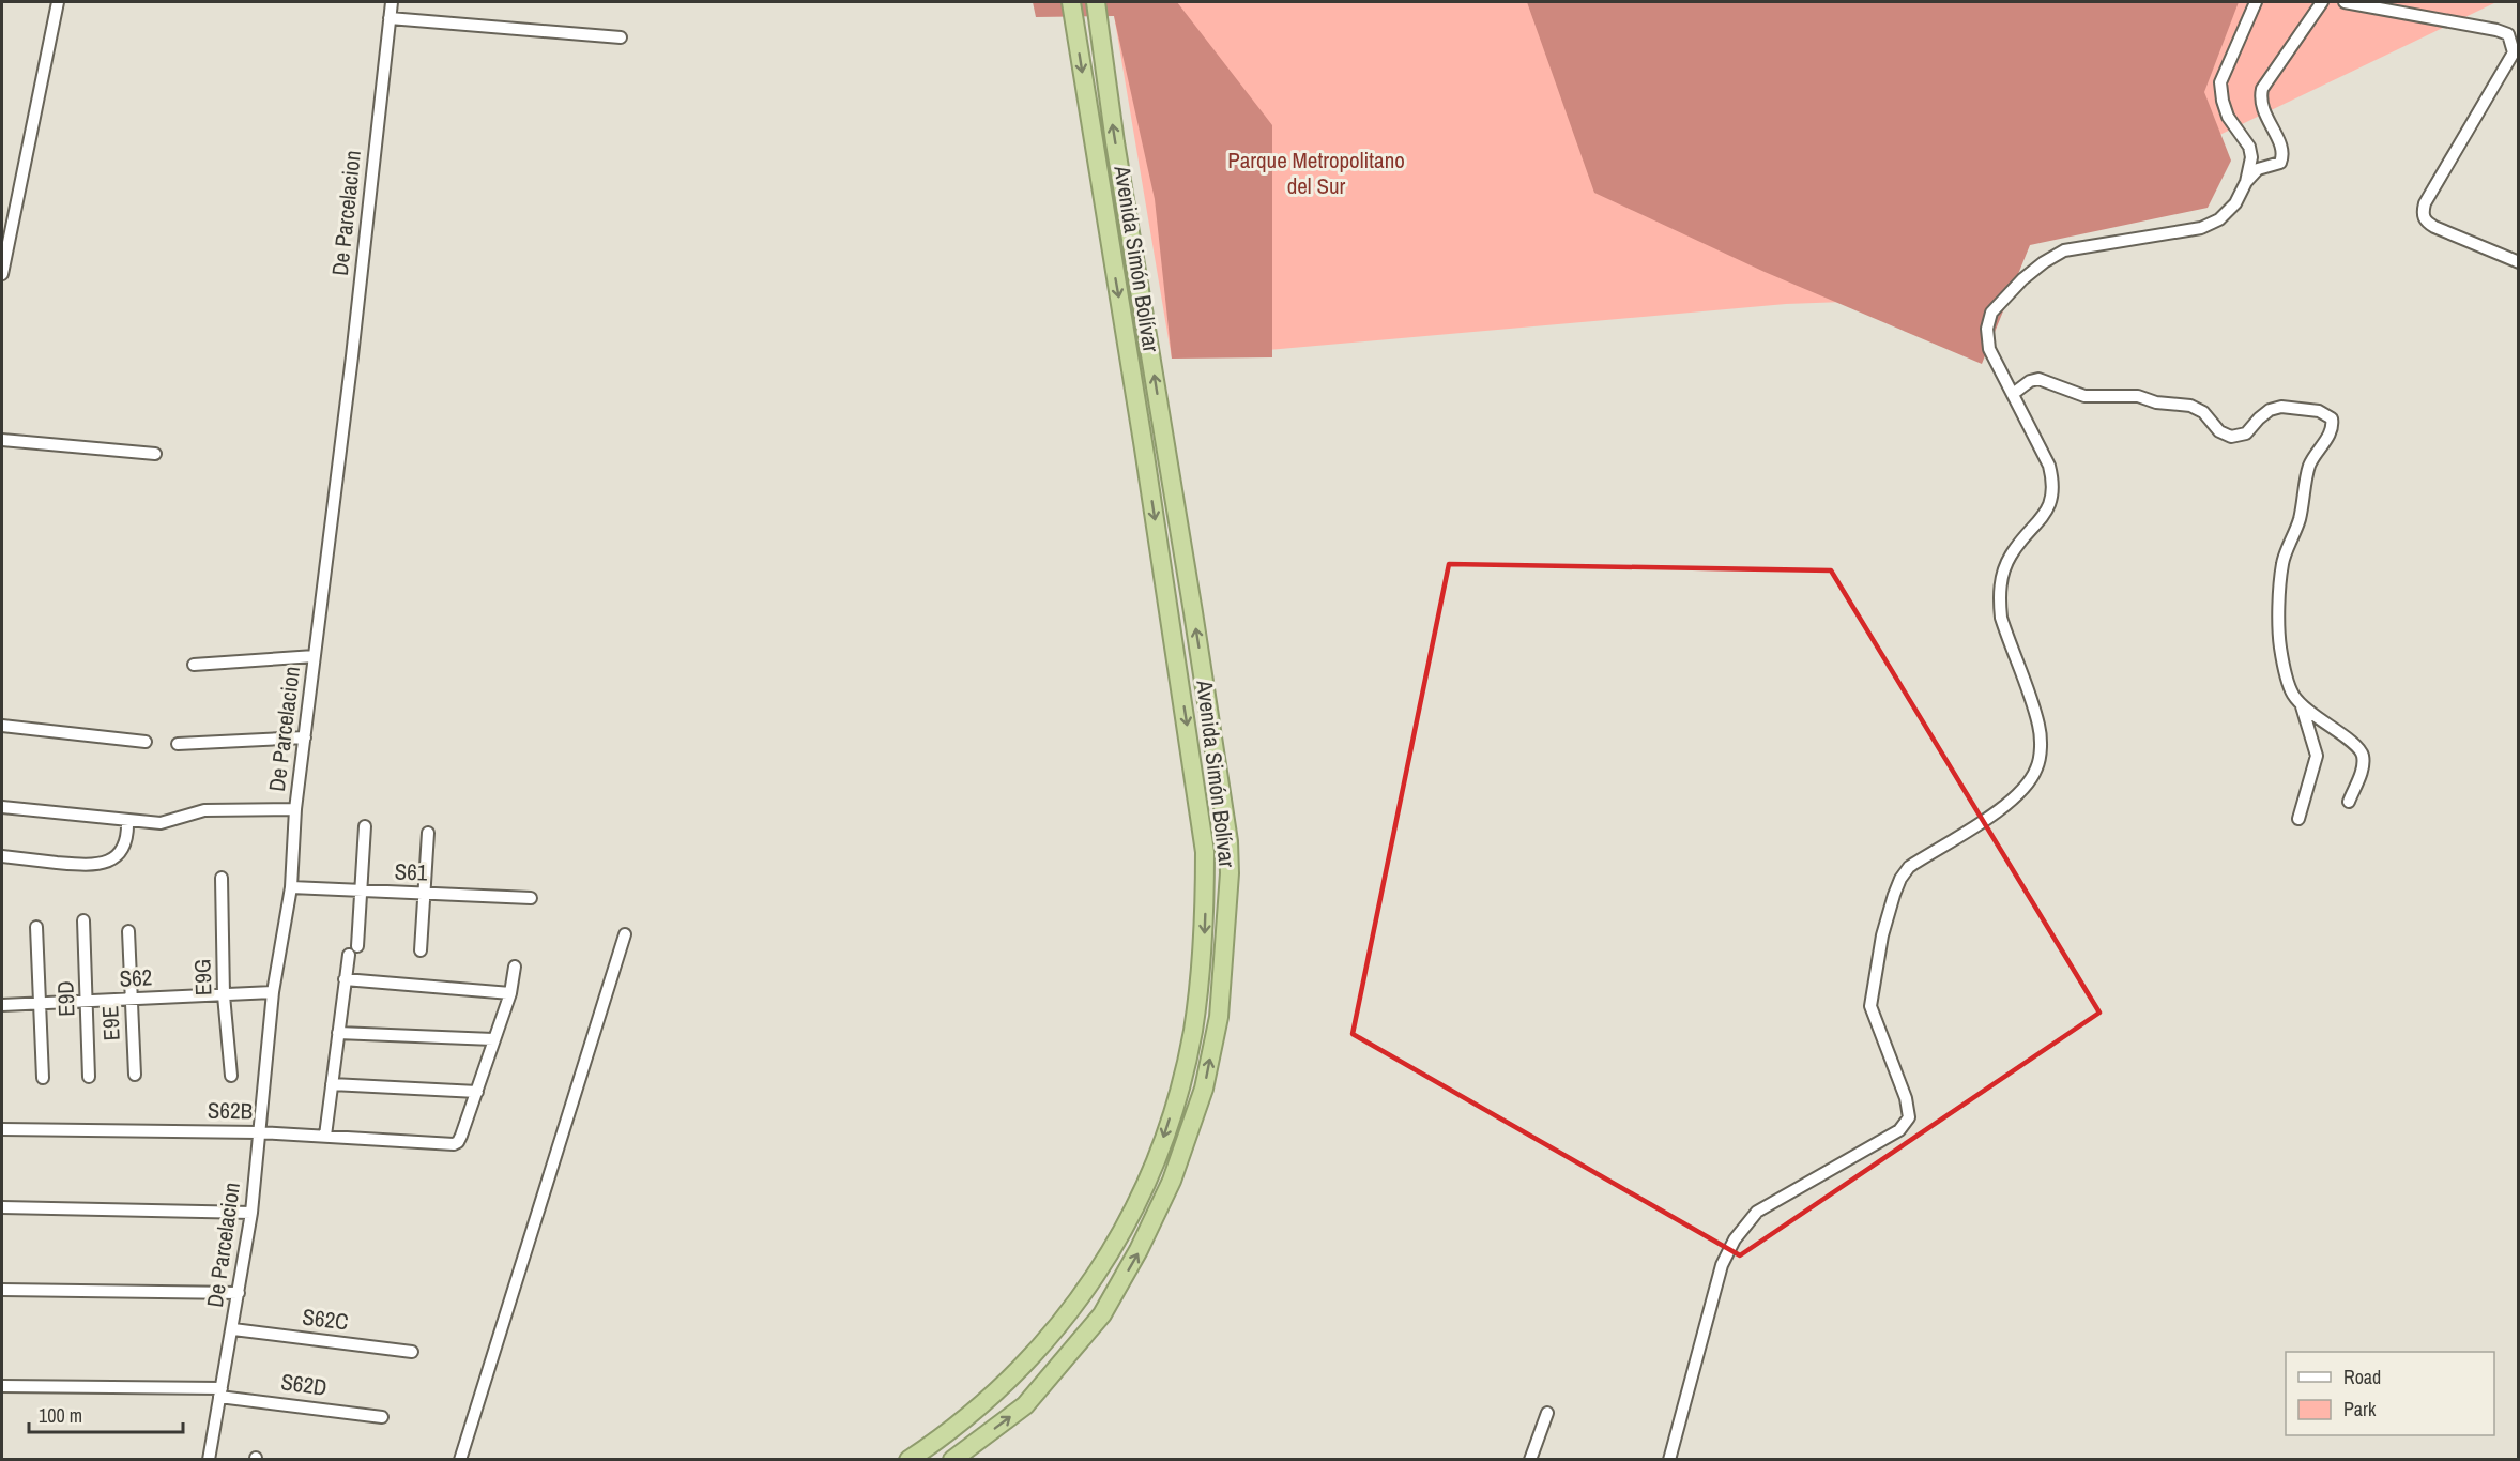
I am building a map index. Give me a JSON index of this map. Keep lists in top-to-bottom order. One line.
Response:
{"streets":{"highway":["Avenida Simón Bolívar"],"street":["De Parcelacion","S61","E9G","S62","E9D","E9E","S62B","S62C","S62D"]},"crossings":[["De Parcelacion","S61"],["De Parcelacion","S62"],["De Parcelacion","S62B"],["De Parcelacion","S62C"],["De Parcelacion","S62D"],["E9G","S62"],["S62","E9D"],["S62","E9E"]],"parks":["Parque Metropolitano del Sur"],"legend":["Road","Park"],"scale_bar":"100 m"}
